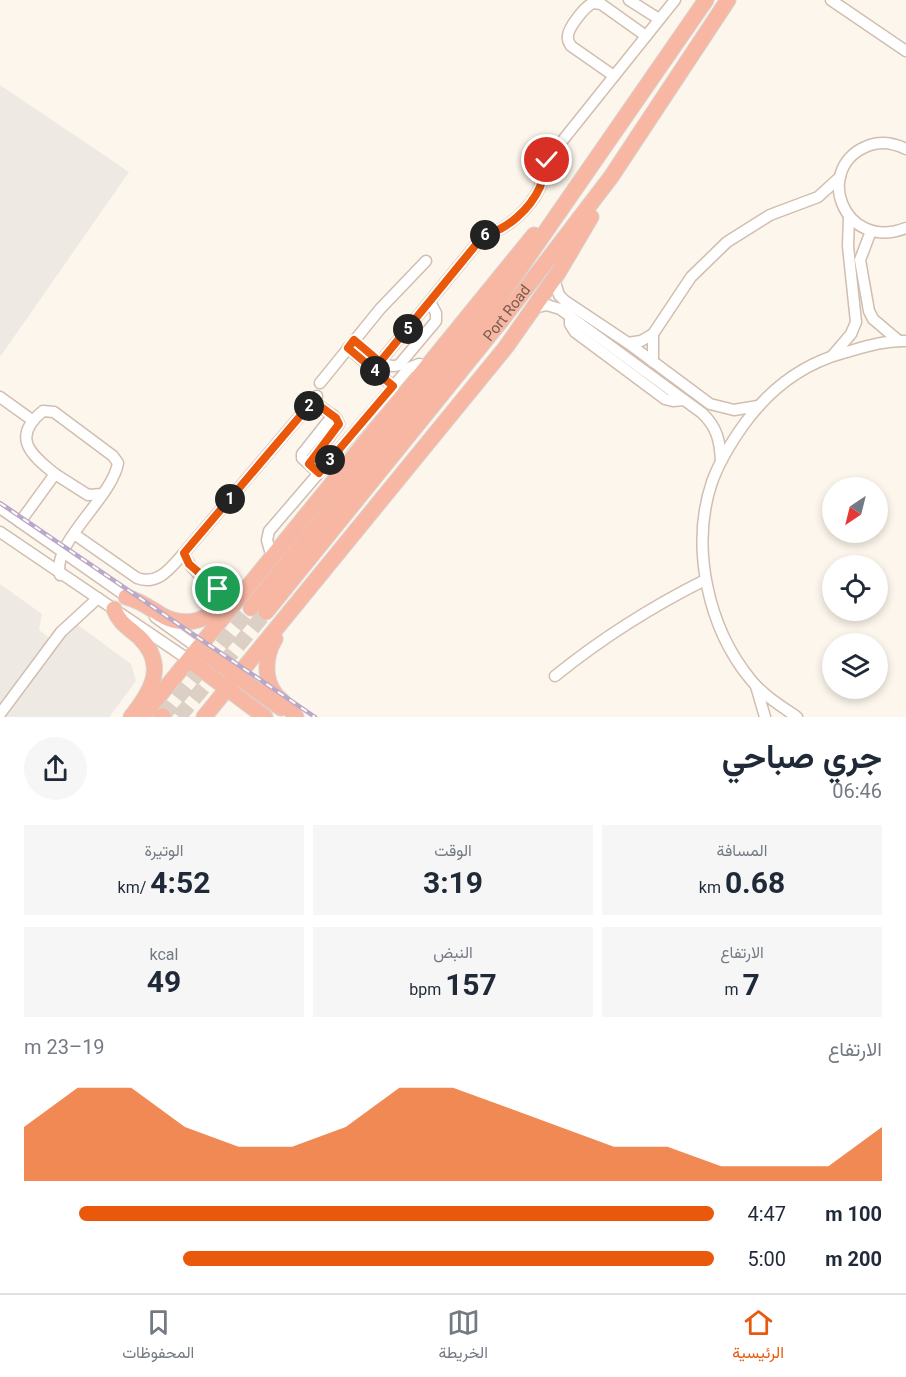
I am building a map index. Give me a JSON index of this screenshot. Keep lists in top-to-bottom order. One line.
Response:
{"streets":{"highway":["Port Road"]},"north":"bottom left","page":{"pins":["6","5","4","2","3","1"],"heading":["جري صباحي","06:46"],"stats":[["المسافة","0.68 km"],["الوقت","3:19"],["الوتيرة","4:52 /km"],["الارتفاع","7 m"],["النبض","157 bpm"],["kcal","49"]],"chart":["الارتفاع","19–23 m"],"list":[{"name":"100 m","note":"4:47"},{"name":"200 m","note":"5:00"}],"tabs":["الرئيسية","الخريطة","المحفوظات"]}}
